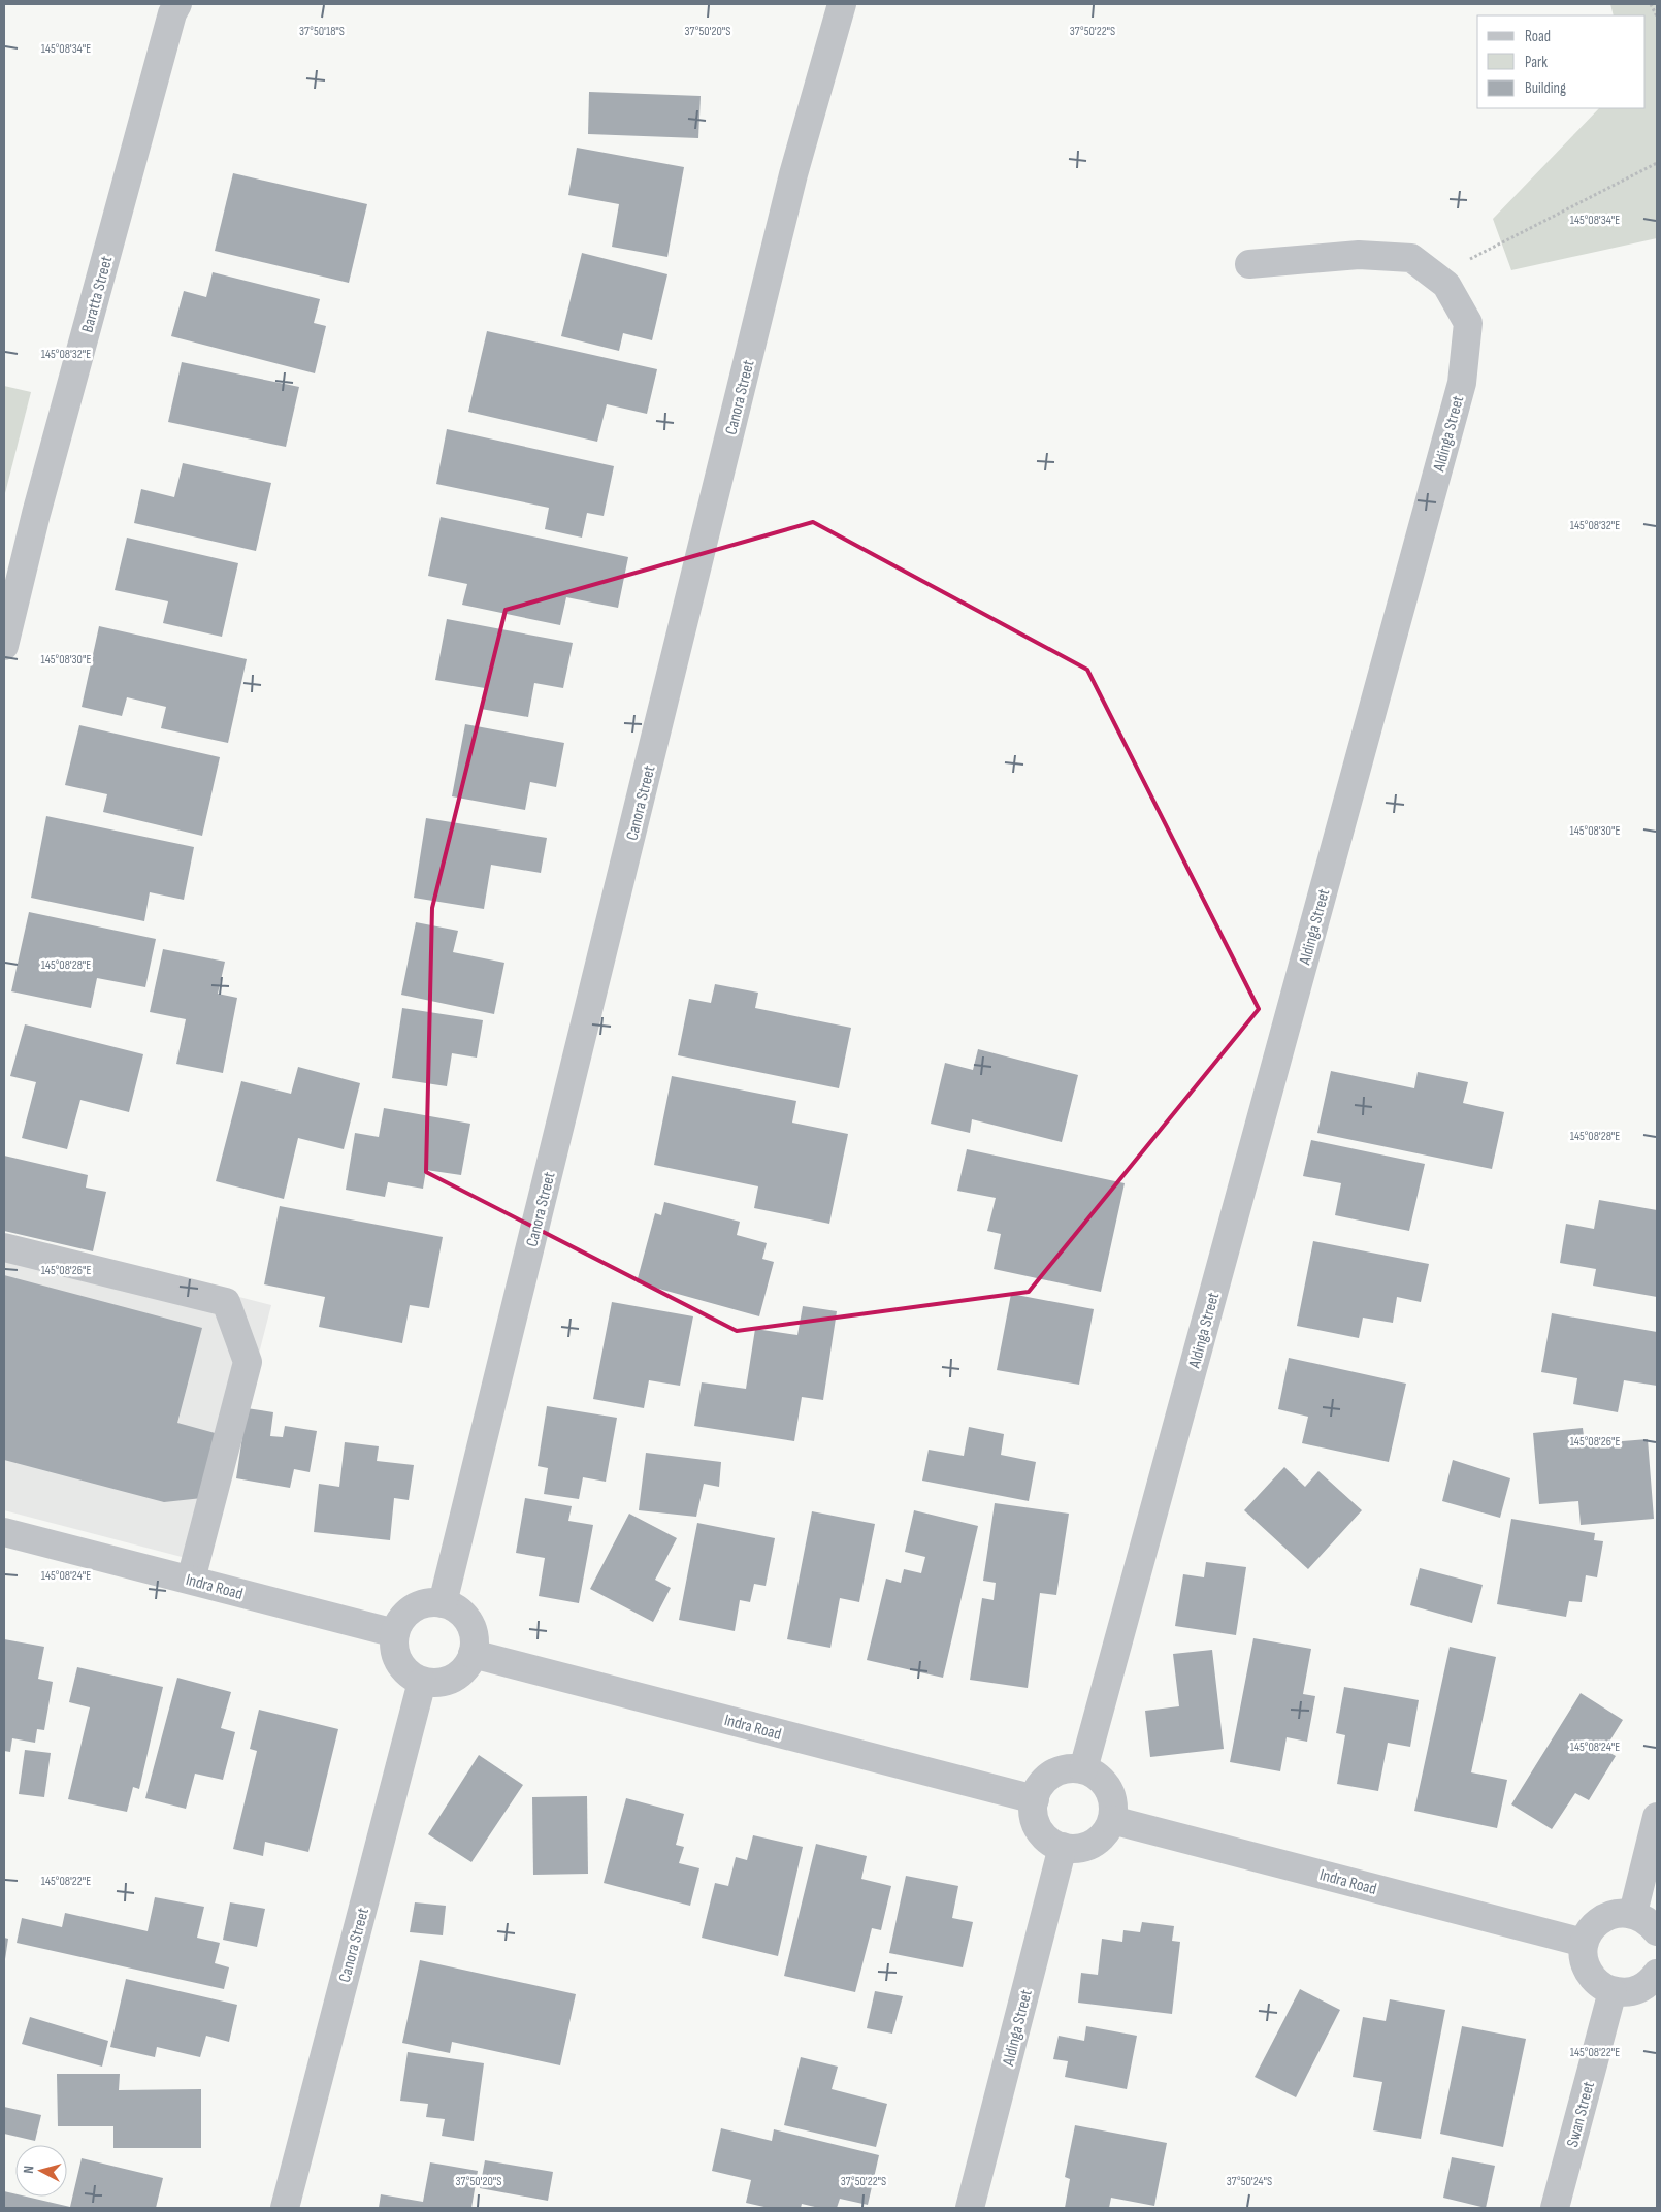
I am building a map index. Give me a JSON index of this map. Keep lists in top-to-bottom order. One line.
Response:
{"streets":{"street":["Baratta Street","Canora Street","Aldinga Street","Indra Road","Swan Street"]},"crossings":[["Canora Street","Indra Road"],["Aldinga Street","Indra Road"]],"legend":["Road","Park","Building"],"north":"left","coordinates":["37°50'18\"S","37°50'20\"S","37°50'22\"S","145°08'34\"E","145°08'32\"E","145°08'30\"E","145°08'28\"E","145°08'26\"E","145°08'24\"E","145°08'22\"E","37°50'24\"S"]}
